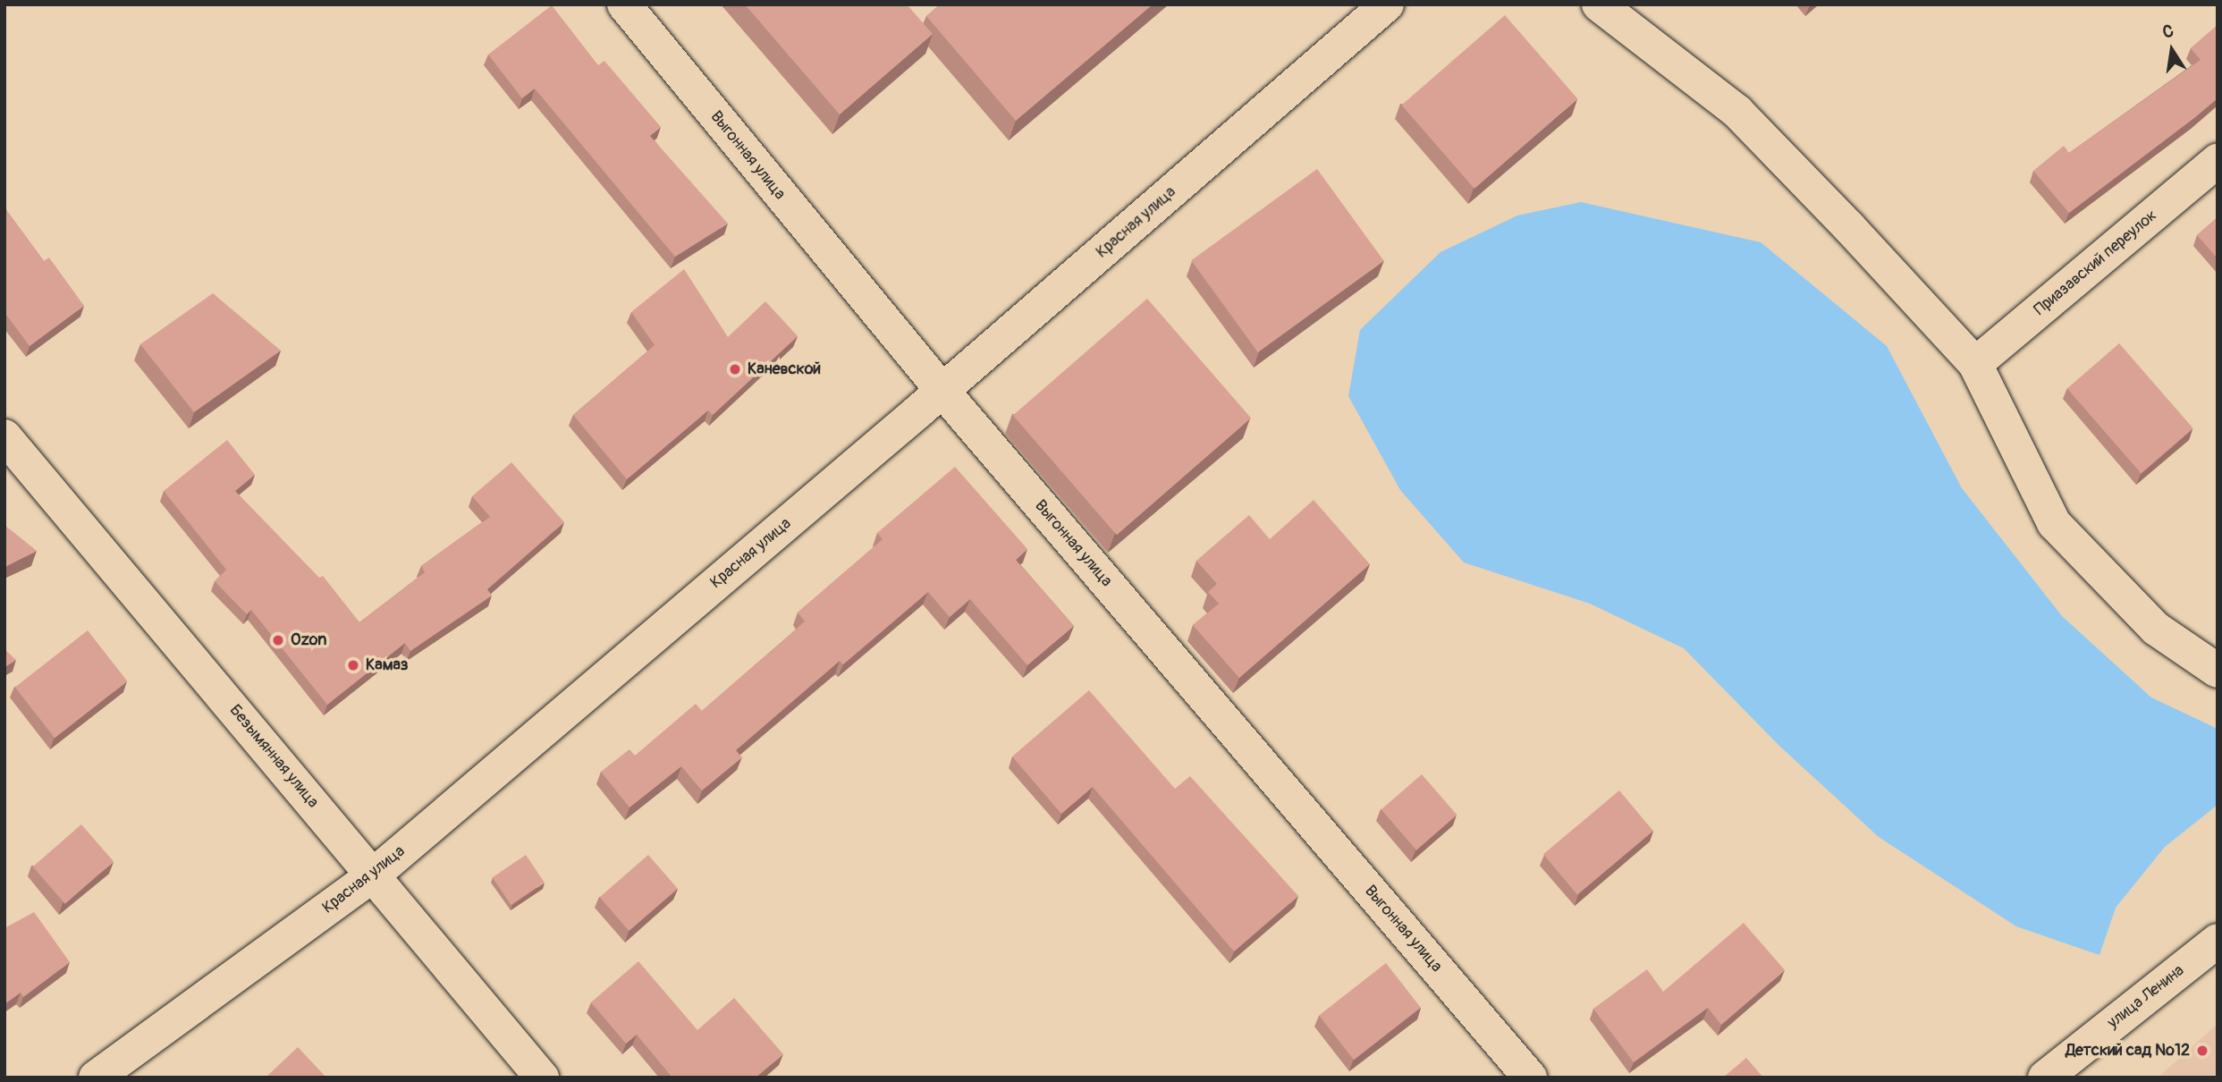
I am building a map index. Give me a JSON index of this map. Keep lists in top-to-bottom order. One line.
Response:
{"streets":{"street":["Выгонная улица","Красная улица","Приазавский переулок","Безымянная улица","улица Ленина"]},"crossings":[["Выгонная улица","Красная улица"],["Красная улица","Безымянная улица"]],"places":["Каневской","Ozon","Камаз","Детский сад №12"],"north":"top"}
